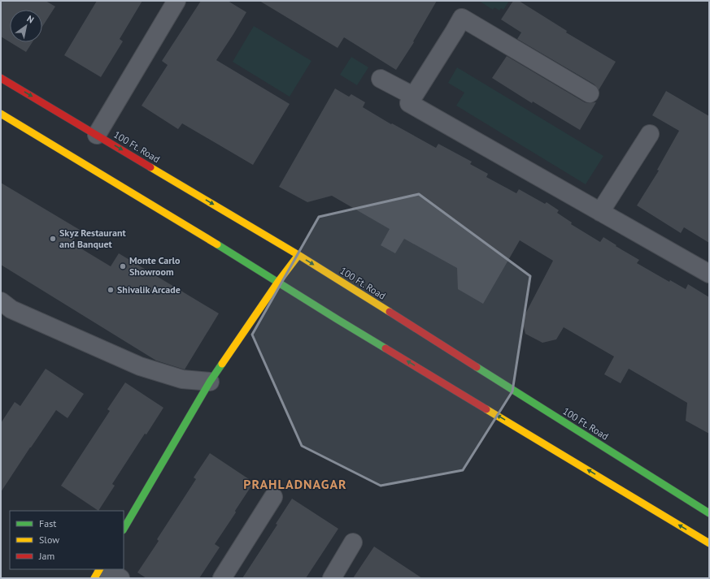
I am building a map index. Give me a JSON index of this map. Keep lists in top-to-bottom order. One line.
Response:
{"streets":{"main road":["100 Ft. Road"]},"districts":["PRAHLADNAGAR"],"places":["Skyz Restaurant and Banquet","Monte Carlo Showroom","Shivalik Arcade"],"legend":["Fast","Slow","Jam"],"north":"top right"}
